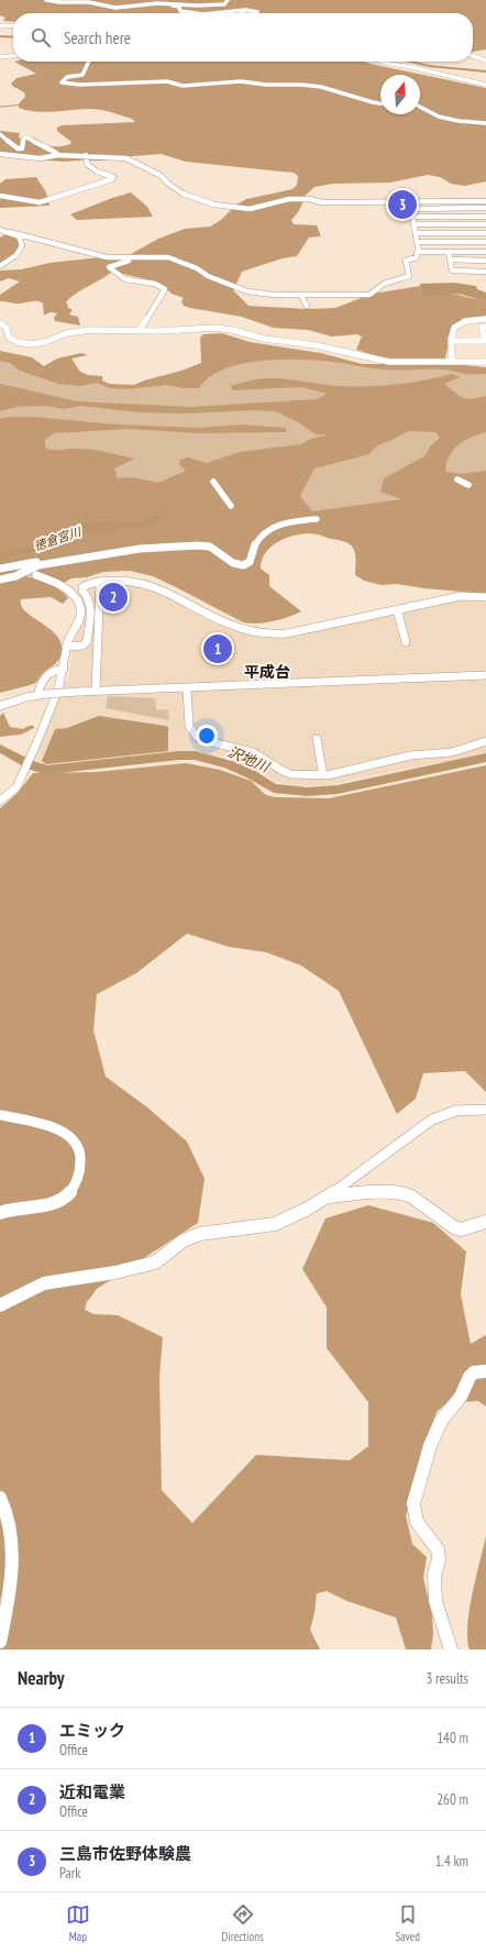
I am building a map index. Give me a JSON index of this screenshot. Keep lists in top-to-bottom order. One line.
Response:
{"districts":["平成台"],"water":["徳倉宮川","沢地川"],"north":"top","page":{"search":"Search here","pins":["3","2","1"],"heading":["Nearby","3 results"],"list":[{"mark":"1","name":"エミック","note":"Office","value":"140 m"},{"mark":"2","name":"近和電業","note":"Office","value":"260 m"},{"mark":"3","name":"三島市佐野体験農","note":"Park","value":"1.4 km"}],"nav":["Map","Directions","Saved"]}}
